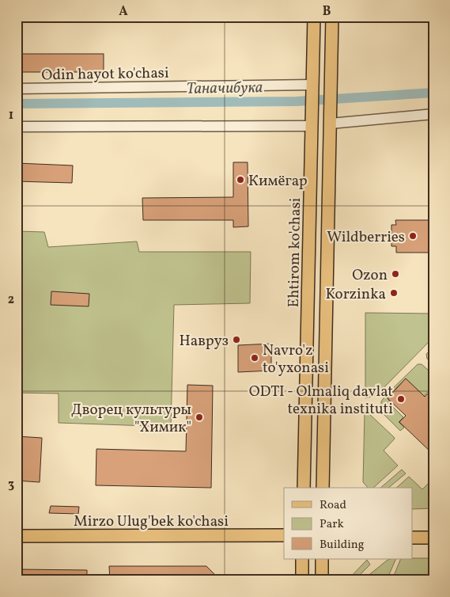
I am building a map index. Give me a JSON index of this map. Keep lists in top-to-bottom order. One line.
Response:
{"streets":{"main road":["Ehtirom ko'chasi","Mirzo Ulug'bek ko'chasi"],"street":["Odin hayot ko'chasi"]},"crossings":[["Odin hayot ko'chasi","Ehtirom ko'chasi"]],"water":["Таначибука"],"places":["Кимёгар","Wildberries","Ozon","Korzinka","Навруз","Navro'z to'yxonasi","ODTI - Olmaliq davlat texnika instituti","Дворец культуры \"Химик\""],"legend":["Road","Park","Building"],"grid":{"columns":["A","B"],"rows":["1","2","3"]}}
